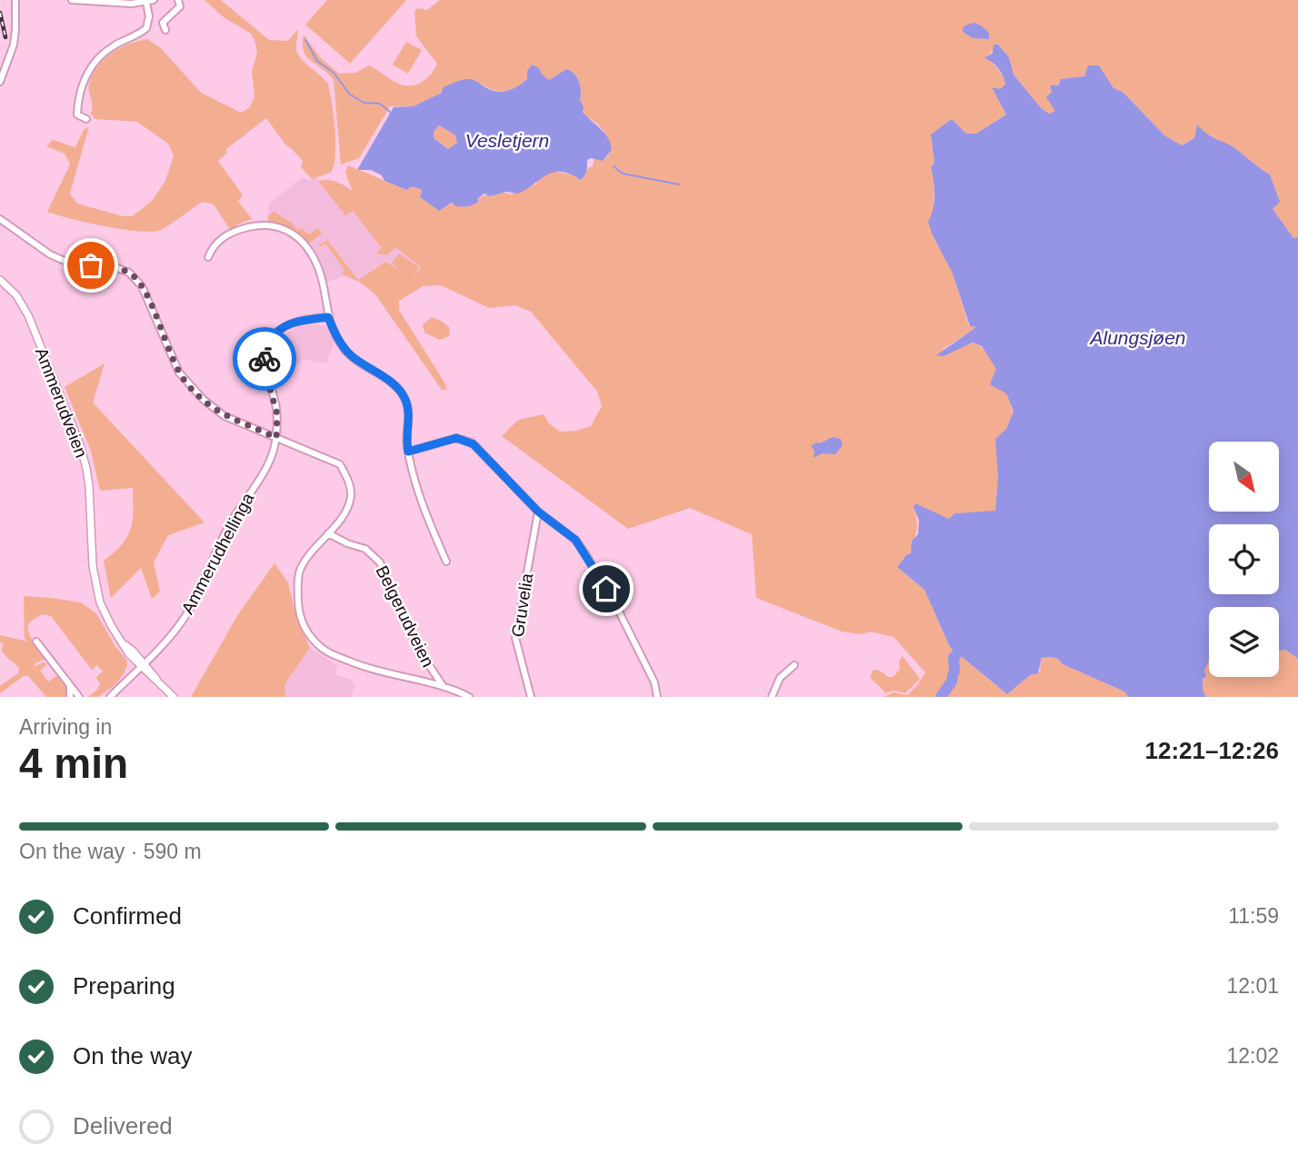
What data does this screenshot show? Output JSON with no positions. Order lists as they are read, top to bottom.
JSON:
{
  "streets": {
    "street": [
      "Ammerudveien",
      "Ammerudhellinga",
      "Gruvelia",
      "Belgerudveien"
    ]
  },
  "crossings": [
    ["Ammerudveien", "Ammerudhellinga"]
  ],
  "water": ["Vesletjern", "Alungsjøen"],
  "north": "bottom right",
  "page": {
    "heading": ["4 min", "Arriving in", "12:21–12:26"],
    "bar": "On the way · 590 m",
    "list": [
      ["Confirmed", "11:59"],
      ["Preparing", "12:01"],
      ["On the way", "12:02"],
      "Delivered"
    ]
  }
}
